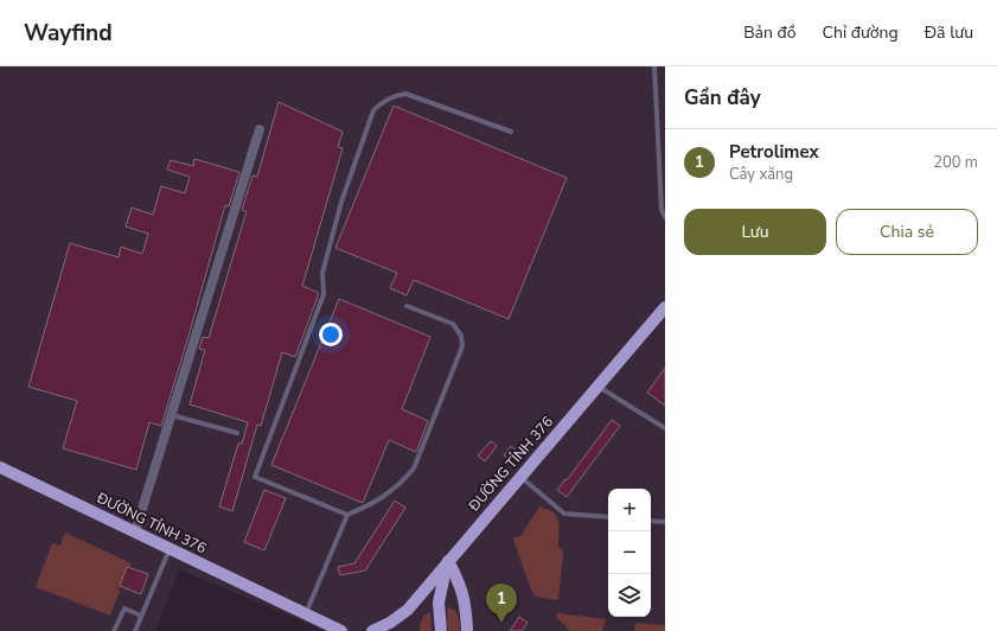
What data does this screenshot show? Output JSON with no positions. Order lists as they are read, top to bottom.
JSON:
{
  "streets": {
    "main road": ["ĐƯỜNG TỈNH 376"]
  },
  "page": {
    "header": "Wayfind",
    "nav": ["Bản đồ", "Chỉ đường", "Đã lưu"],
    "heading": "Gần đây",
    "list": [
      {
        "mark": "1",
        "name": "Petrolimex",
        "note": "Cây xăng",
        "value": "200 m"
      }
    ],
    "buttons": ["Lưu", "Chia sẻ"],
    "map_buttons": ["+", "−"],
    "pins": "1"
  }
}
